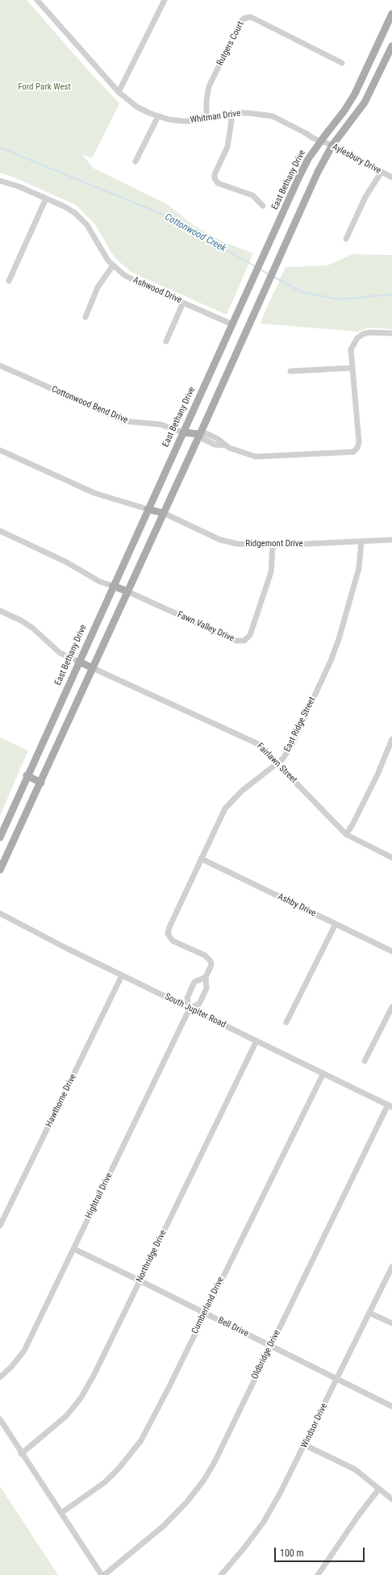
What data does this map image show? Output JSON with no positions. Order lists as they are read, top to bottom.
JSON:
{
  "streets": {
    "main road": ["East Bethany Drive"],
    "street": [
      "Rutgers Court",
      "Whitman Drive",
      "Aylesbury Drive",
      "Ashwood Drive",
      "Cottonwood Bend Drive",
      "Ridgemont Drive",
      "Fawn Valley Drive",
      "East Ridge Street",
      "Fairlawn Street",
      "Ashby Drive",
      "South Jupiter Road",
      "Hawthorne Drive",
      "Hightrail Drive",
      "Northridge Drive",
      "Cumberland Drive",
      "Bell Drive",
      "Oldbridge Drive",
      "Windsor Drive"
    ]
  },
  "crossings": [
    ["Rutgers Court", "Whitman Drive"],
    ["Whitman Drive", "Aylesbury Drive"],
    ["Whitman Drive", "East Bethany Drive"],
    ["Aylesbury Drive", "East Bethany Drive"],
    ["East Bethany Drive", "Ashwood Drive"],
    ["East Bethany Drive", "Cottonwood Bend Drive"],
    ["Ridgemont Drive", "Fawn Valley Drive"],
    ["Ridgemont Drive", "East Ridge Street"],
    ["East Ridge Street", "Fairlawn Street"],
    ["East Ridge Street", "Ashby Drive"],
    ["East Ridge Street", "Hightrail Drive"],
    ["South Jupiter Road", "Hawthorne Drive"],
    ["South Jupiter Road", "Hightrail Drive"],
    ["South Jupiter Road", "Northridge Drive"],
    ["South Jupiter Road", "Cumberland Drive"],
    ["South Jupiter Road", "Oldbridge Drive"],
    ["Hightrail Drive", "Bell Drive"],
    ["Northridge Drive", "Bell Drive"],
    ["Cumberland Drive", "Bell Drive"],
    ["Bell Drive", "Oldbridge Drive"],
    ["Bell Drive", "Windsor Drive"]
  ],
  "water": ["Cottonwood Creek"],
  "parks": ["Ford Park West"],
  "scale_bar": "100 m"
}
